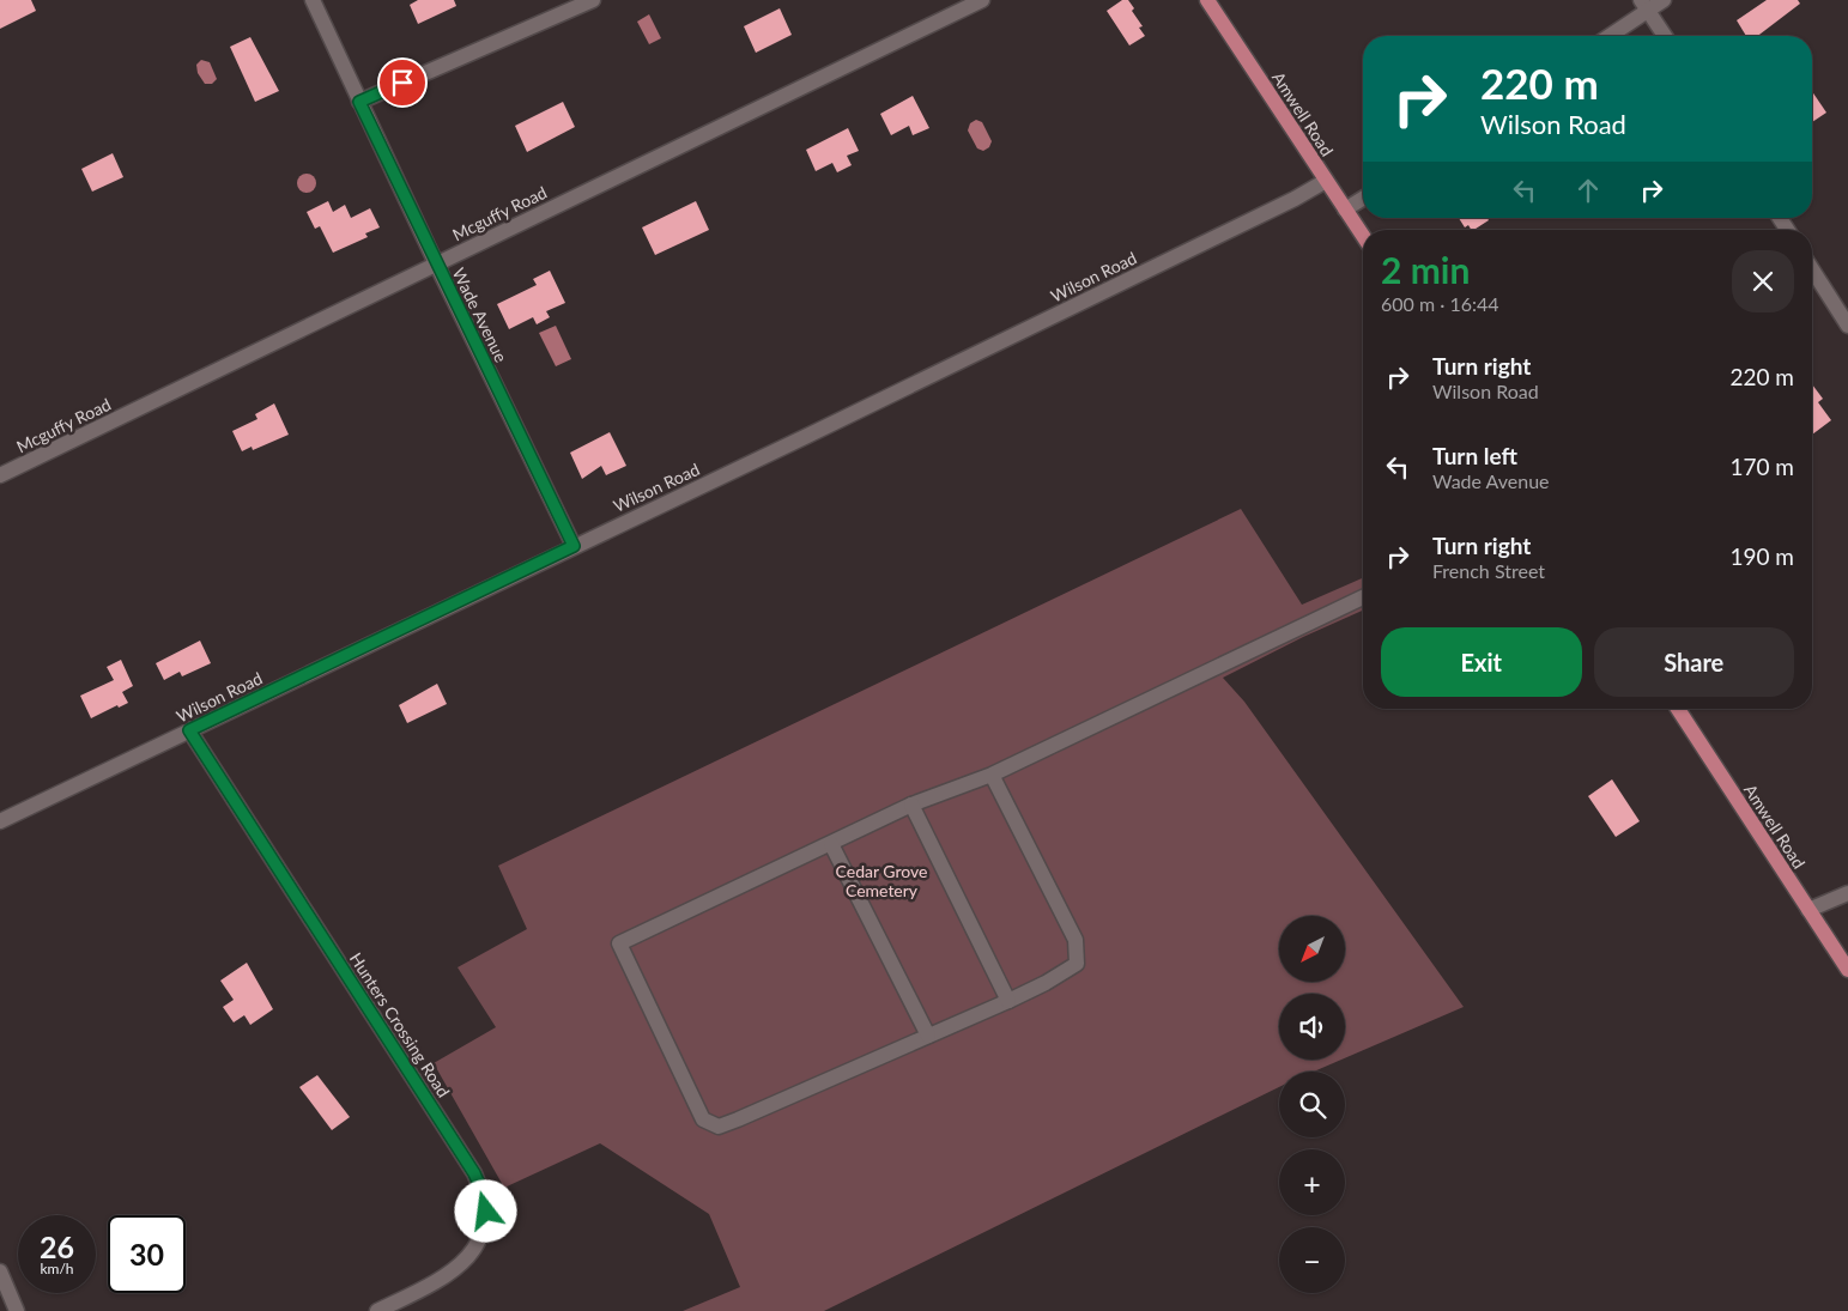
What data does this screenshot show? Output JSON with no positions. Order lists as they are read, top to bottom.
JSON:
{
  "streets": {
    "main road": ["Amwell Road"],
    "street": [
      "Mcguffy Road",
      "Wilson Road",
      "Wade Avenue",
      "Hunters Crossing Road"
    ]
  },
  "crossings": [
    ["Amwell Road", "Wilson Road"],
    ["Mcguffy Road", "Wade Avenue"],
    ["Wilson Road", "Wade Avenue"],
    ["Wilson Road", "Hunters Crossing Road"]
  ],
  "parks": ["Cedar Grove Cemetery"],
  "north": "bottom left",
  "page": {
    "turn": ["220 m", "Wilson Road"],
    "heading": ["2 min", "600 m · 16:44"],
    "list": [
      {
        "name": "Turn right",
        "note": "Wilson Road",
        "value": "220 m"
      },
      {
        "name": "Turn left",
        "note": "Wade Avenue",
        "value": "170 m"
      },
      {
        "name": "Turn right",
        "note": "French Street",
        "value": "190 m"
      }
    ],
    "buttons": ["Exit", "Share"],
    "map_buttons": ["+", "−"],
    "speed": "26 km/h",
    "limit": "30"
  }
}
